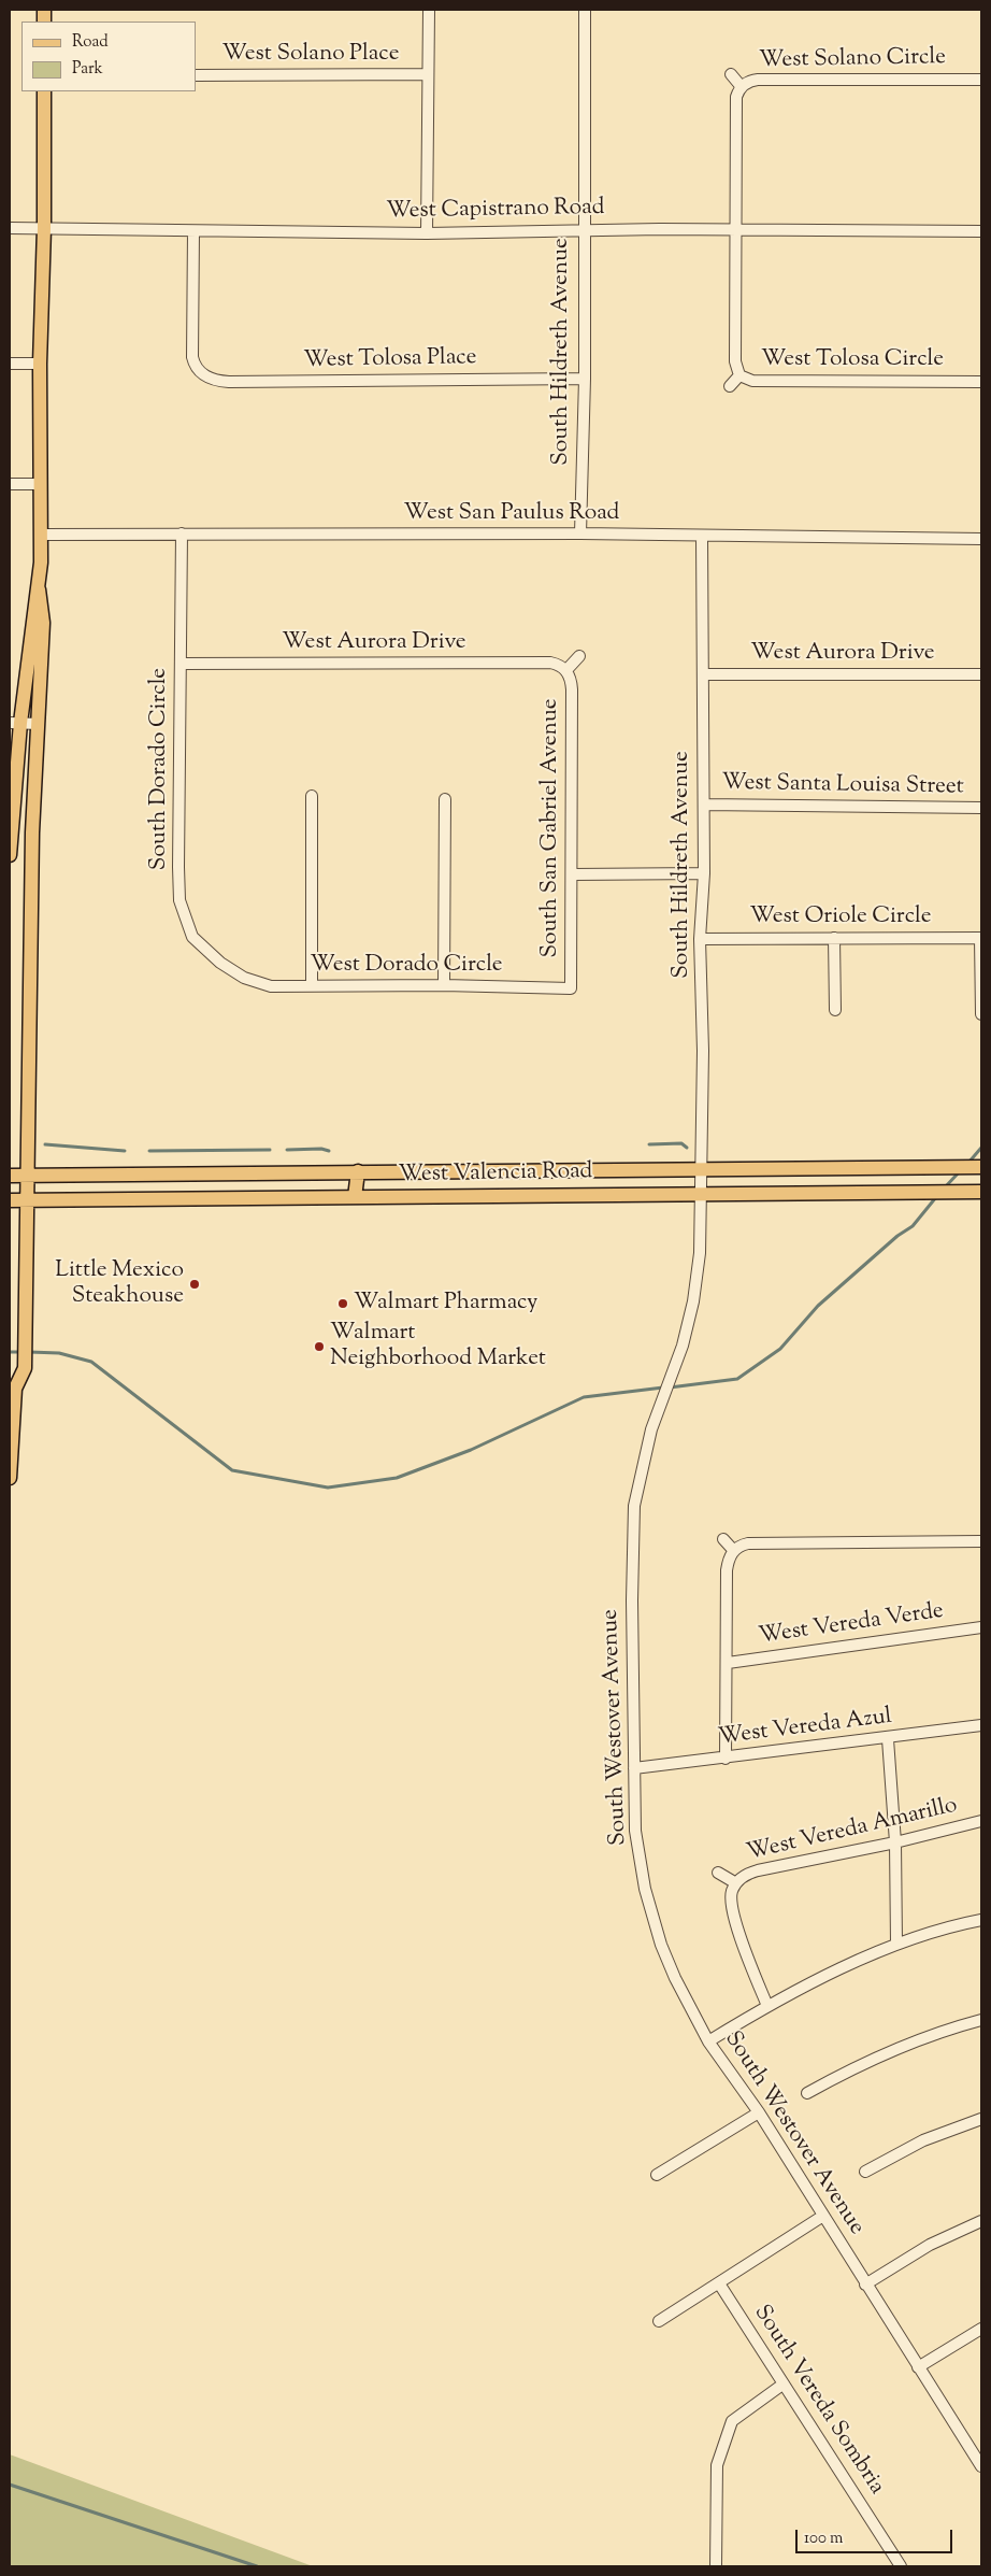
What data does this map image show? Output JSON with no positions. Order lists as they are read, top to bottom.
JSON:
{
  "streets": {
    "main road": ["West Valencia Road"],
    "street": [
      "West Solano Place",
      "West Solano Circle",
      "West Capistrano Road",
      "South Hildreth Avenue",
      "West Tolosa Place",
      "West Tolosa Circle",
      "West San Paulus Road",
      "West Aurora Drive",
      "South Dorado Circle",
      "West Santa Louisa Street",
      "South San Gabriel Avenue",
      "West Oriole Circle",
      "West Dorado Circle",
      "West Vereda Verde",
      "South Westover Avenue",
      "West Vereda Azul",
      "West Vereda Amarillo",
      "South Vereda Sombria"
    ]
  },
  "crossings": [
    ["West Solano Circle", "West Capistrano Road"],
    ["West Solano Circle", "West Tolosa Circle"],
    ["West Capistrano Road", "South Hildreth Avenue"],
    ["West Capistrano Road", "West Tolosa Place"],
    ["West Capistrano Road", "West Tolosa Circle"],
    ["South Hildreth Avenue", "West Tolosa Place"],
    ["South Hildreth Avenue", "West San Paulus Road"],
    ["South Hildreth Avenue", "West Aurora Drive"],
    ["South Hildreth Avenue", "West Santa Louisa Street"],
    ["South Hildreth Avenue", "West Oriole Circle"],
    ["South Hildreth Avenue", "West Valencia Road"],
    ["South Hildreth Avenue", "South Westover Avenue"],
    ["West San Paulus Road", "South Dorado Circle"],
    ["West Aurora Drive", "South Dorado Circle"],
    ["West Aurora Drive", "South San Gabriel Avenue"],
    ["South Dorado Circle", "West Dorado Circle"],
    ["South San Gabriel Avenue", "West Dorado Circle"],
    ["West Valencia Road", "South Westover Avenue"],
    ["South Westover Avenue", "West Vereda Azul"]
  ],
  "places": ["Little Mexico Steakhouse", "Walmart Pharmacy", "Walmart Neighborhood Market"],
  "legend": ["Road", "Park"],
  "scale_bar": "100 m"
}
